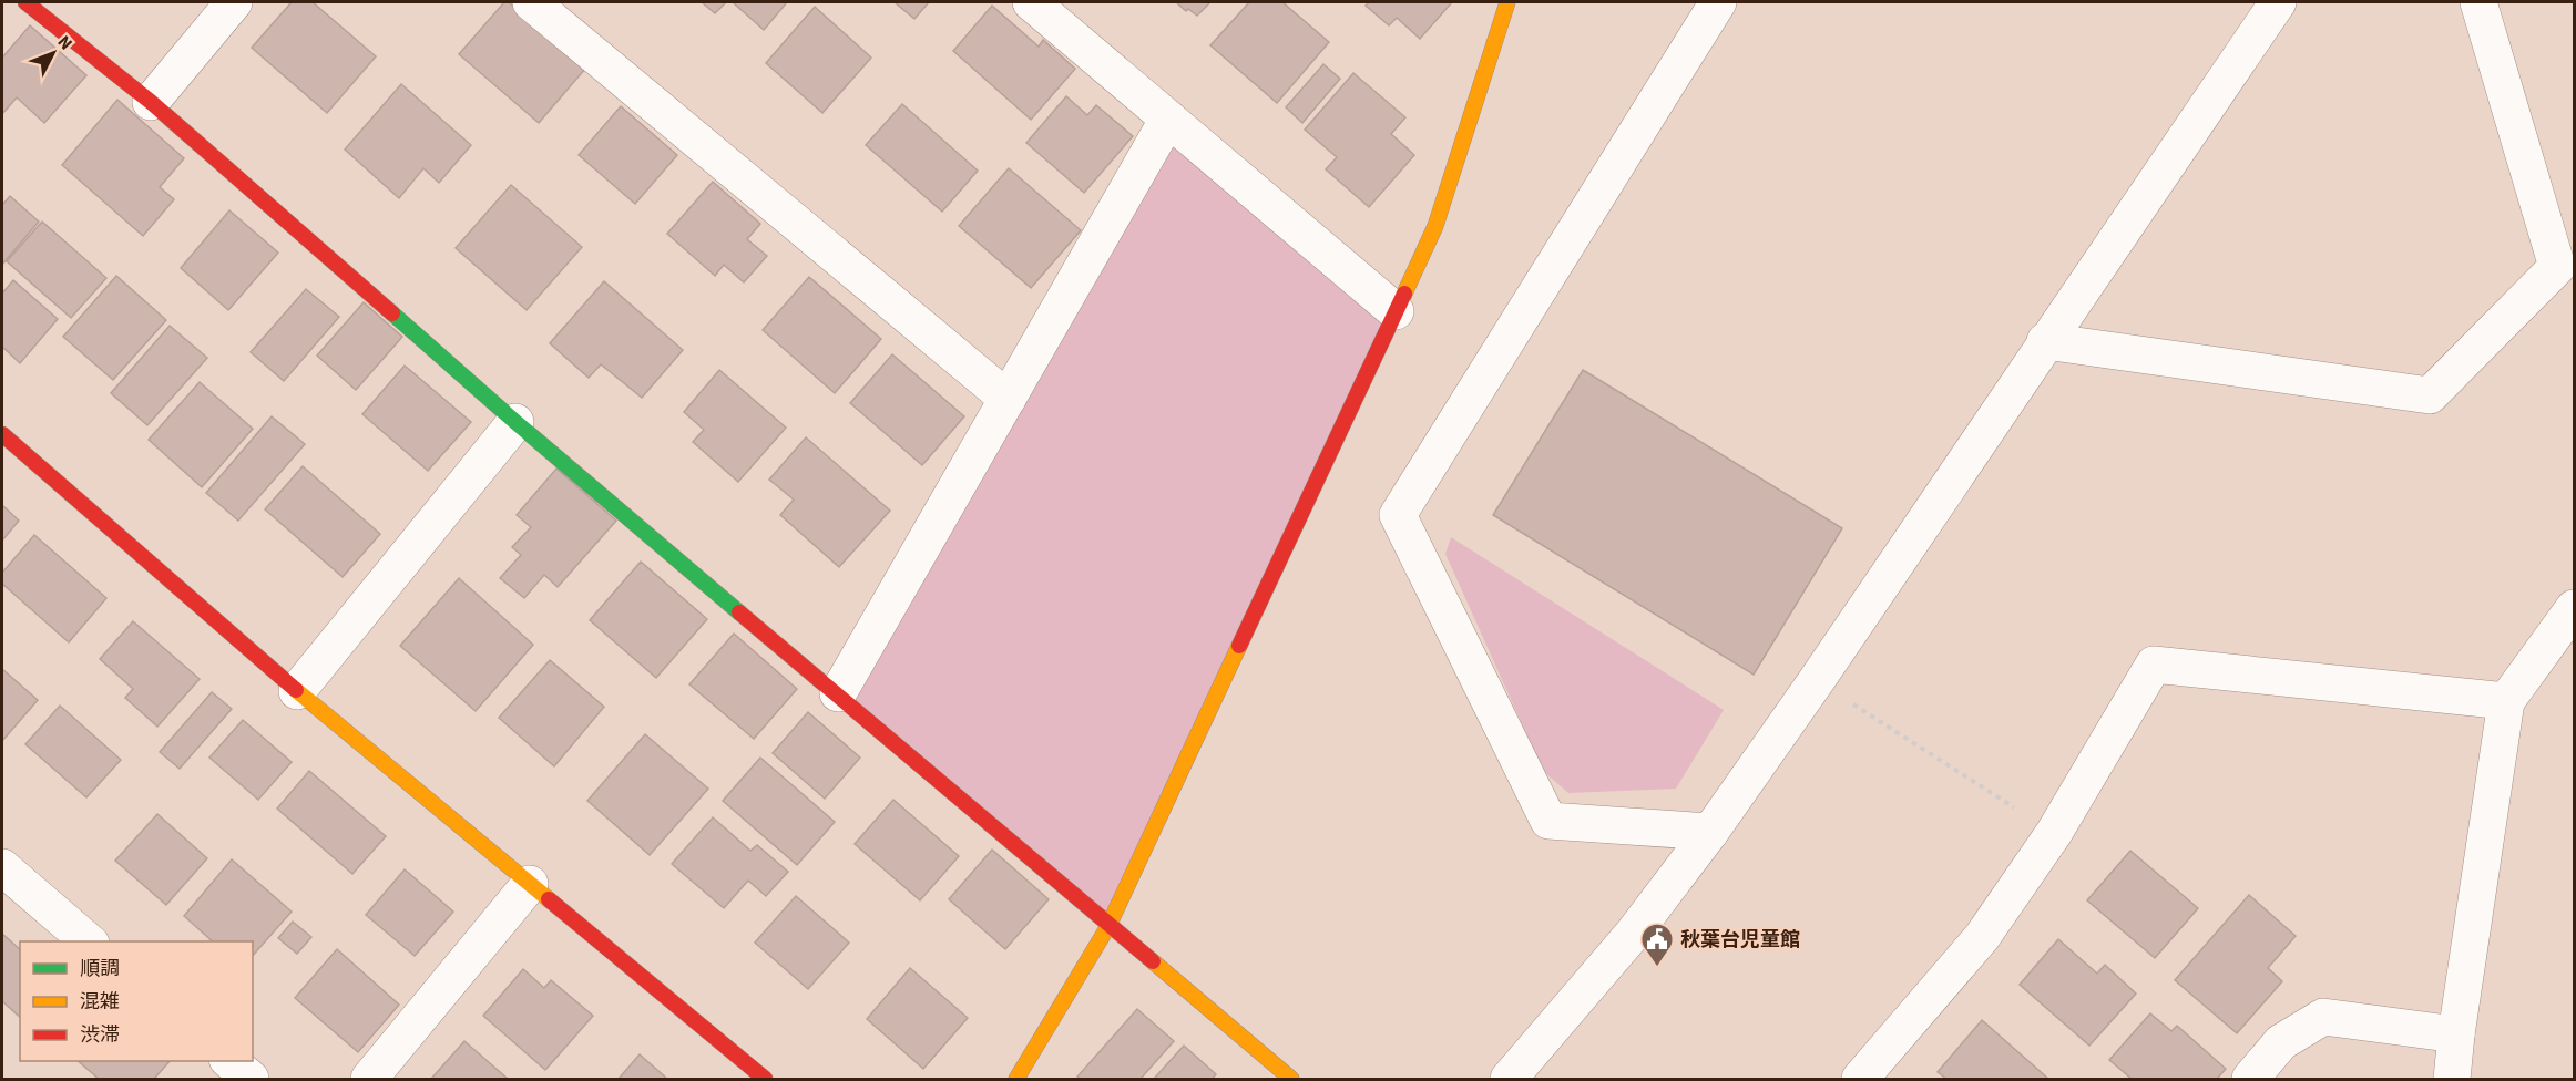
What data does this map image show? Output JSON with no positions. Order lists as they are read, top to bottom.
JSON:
{
  "places": {
    "public building": ["秋葉台児童館"]
  },
  "legend": ["順調", "混雑", "渋滞"],
  "north": "top right"
}
